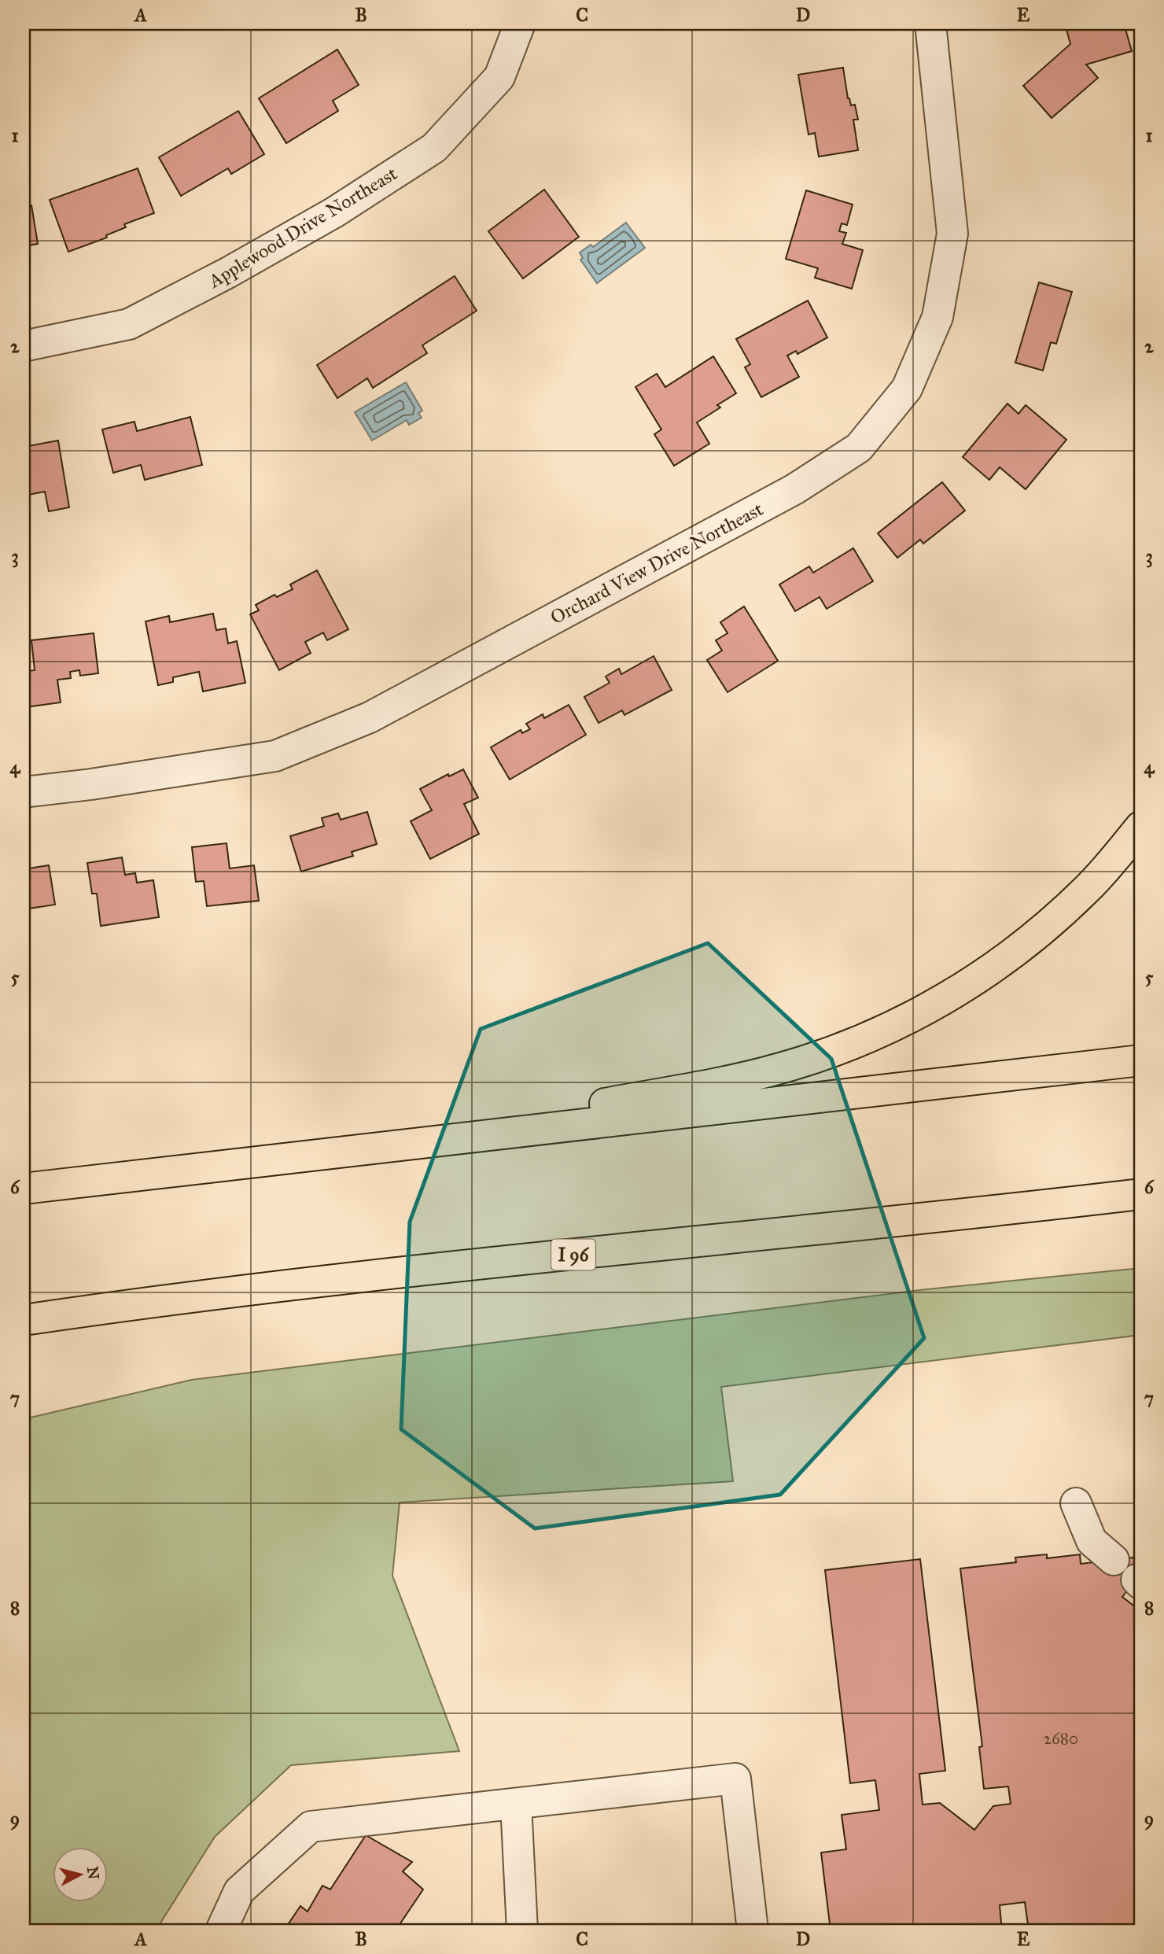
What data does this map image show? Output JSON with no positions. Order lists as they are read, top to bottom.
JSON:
{
  "streets": {
    "highway": ["I 96"],
    "street": ["Applewood Drive Northeast", "Orchard View Drive Northeast"]
  },
  "house_numbers": ["2680"],
  "north": "right",
  "grid": {
    "columns": [
      "A",
      "B",
      "C",
      "D",
      "E"
    ],
    "rows": [
      "1",
      "2",
      "3",
      "4",
      "5",
      "6",
      "7",
      "8",
      "9"
    ]
  }
}
